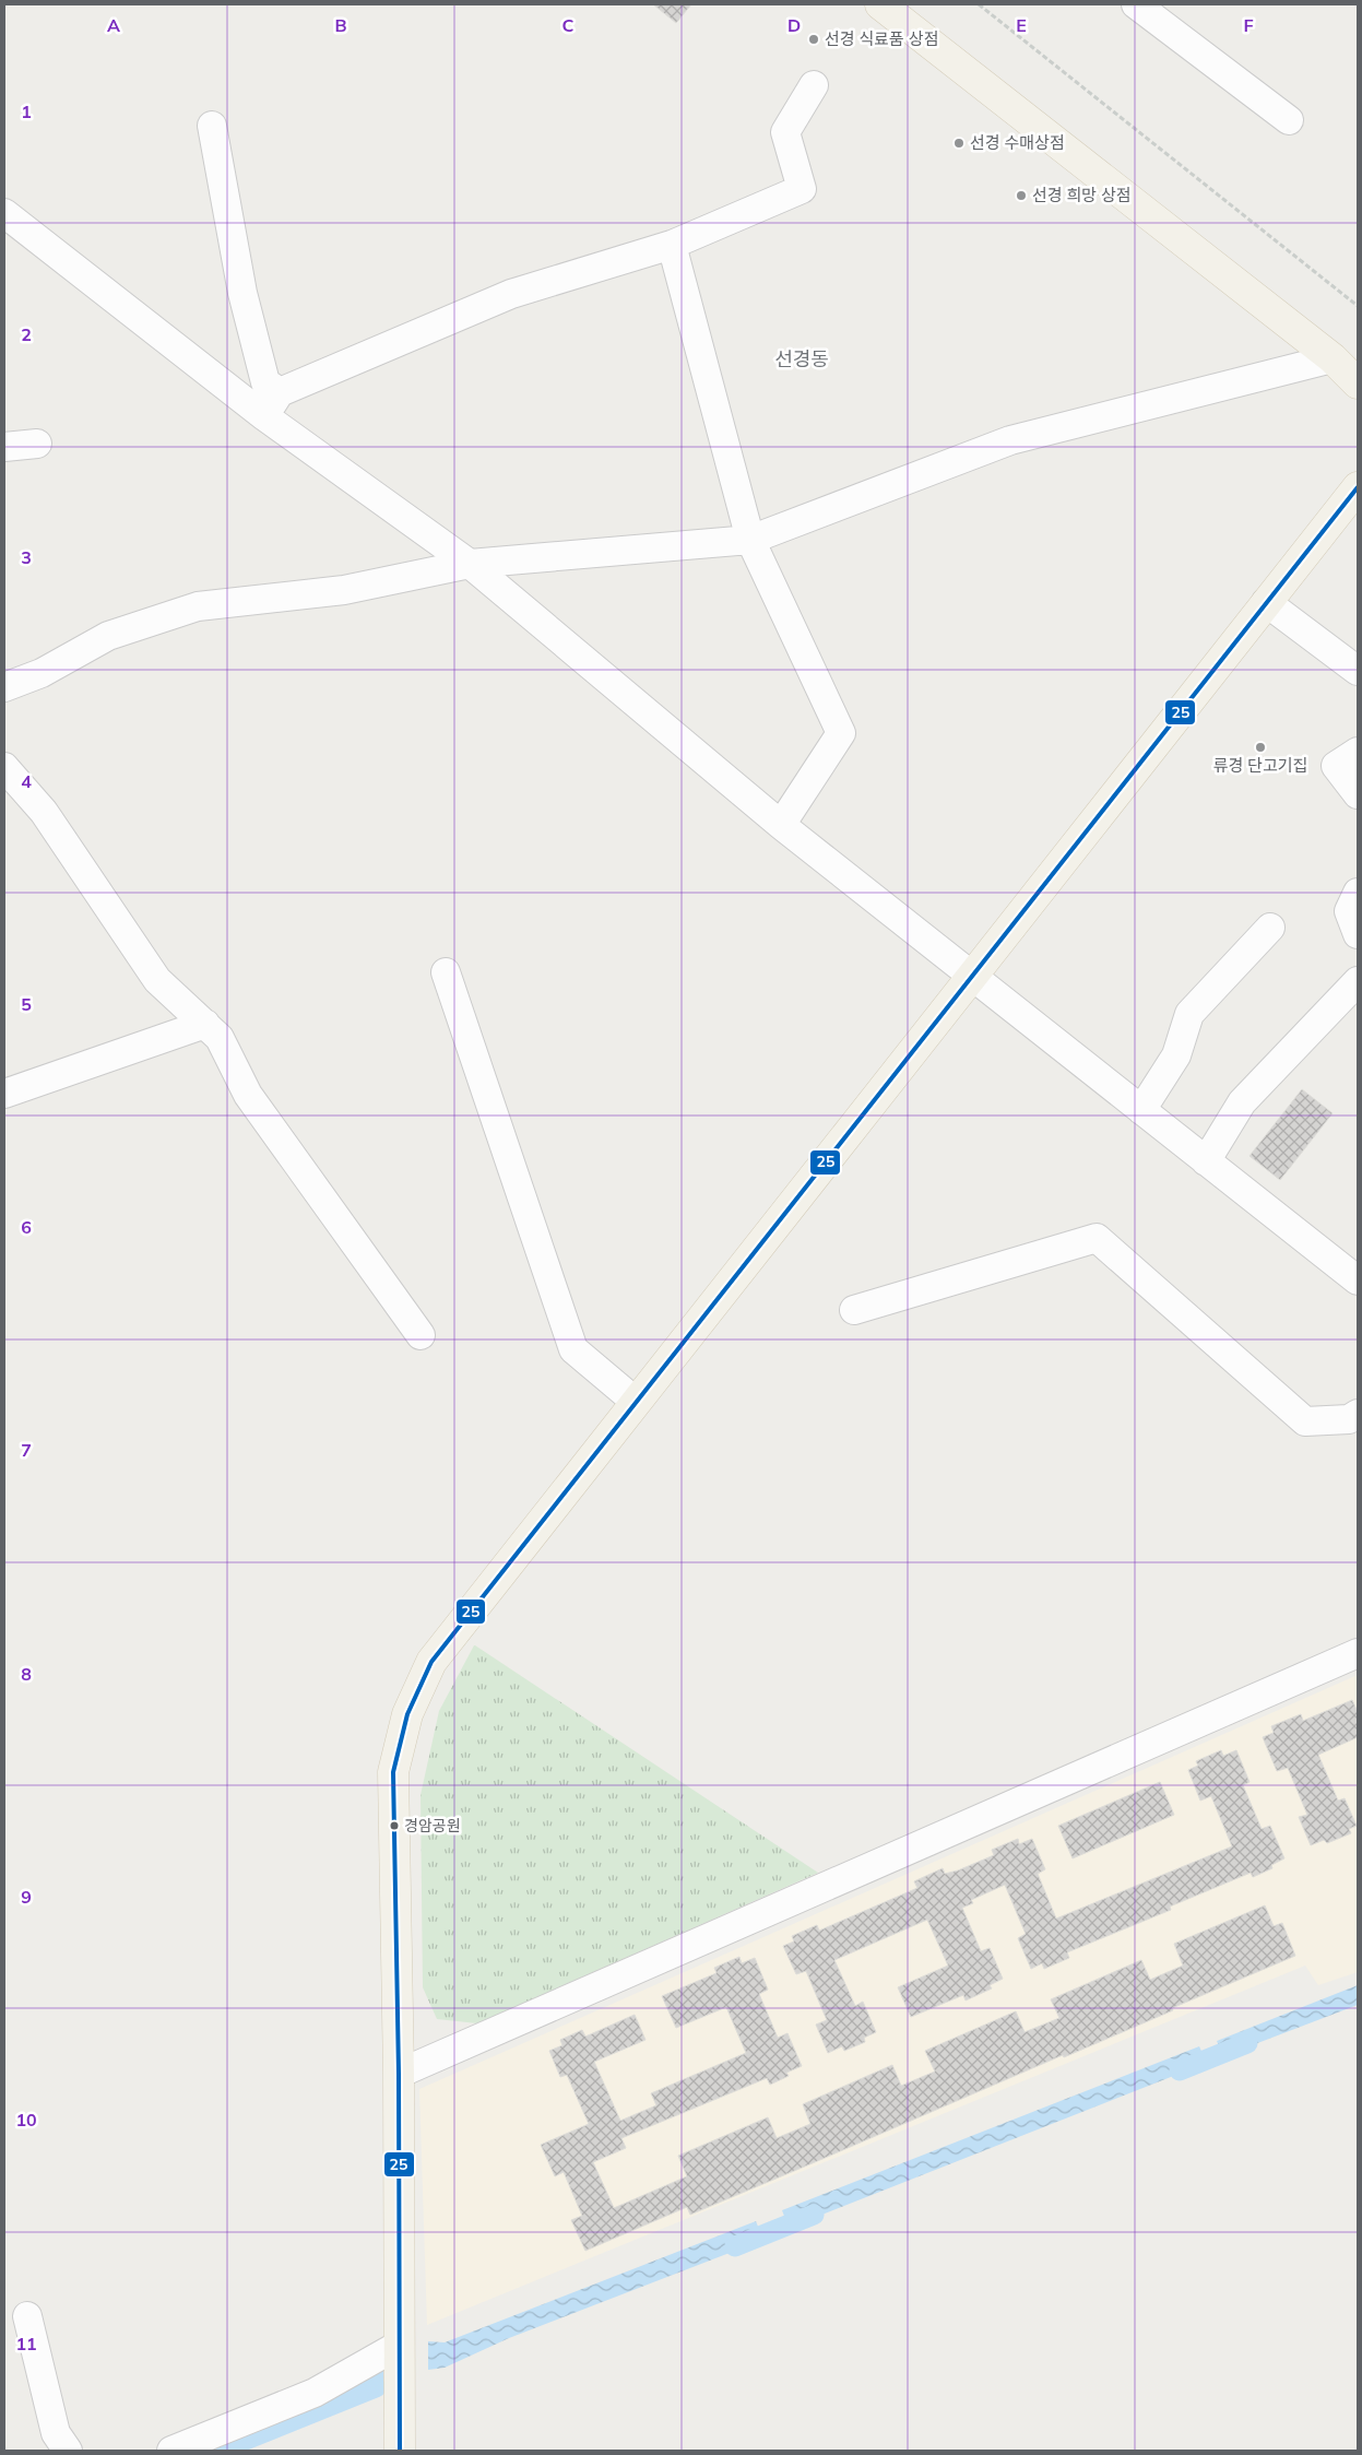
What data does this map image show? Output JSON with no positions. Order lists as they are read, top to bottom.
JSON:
{
  "districts": ["선경동"],
  "places": [
    "선경 식료품 상점",
    "선경 수매상점",
    "선경 희망 상점",
    "류경 단고기집",
    "경암공원"
  ],
  "lines": ["transit line 25"],
  "grid": {
    "columns": [
      "A",
      "B",
      "C",
      "D",
      "E",
      "F"
    ],
    "rows": [
      "1",
      "2",
      "3",
      "4",
      "5",
      "6",
      "7",
      "8",
      "9",
      "10",
      "11"
    ]
  }
}
